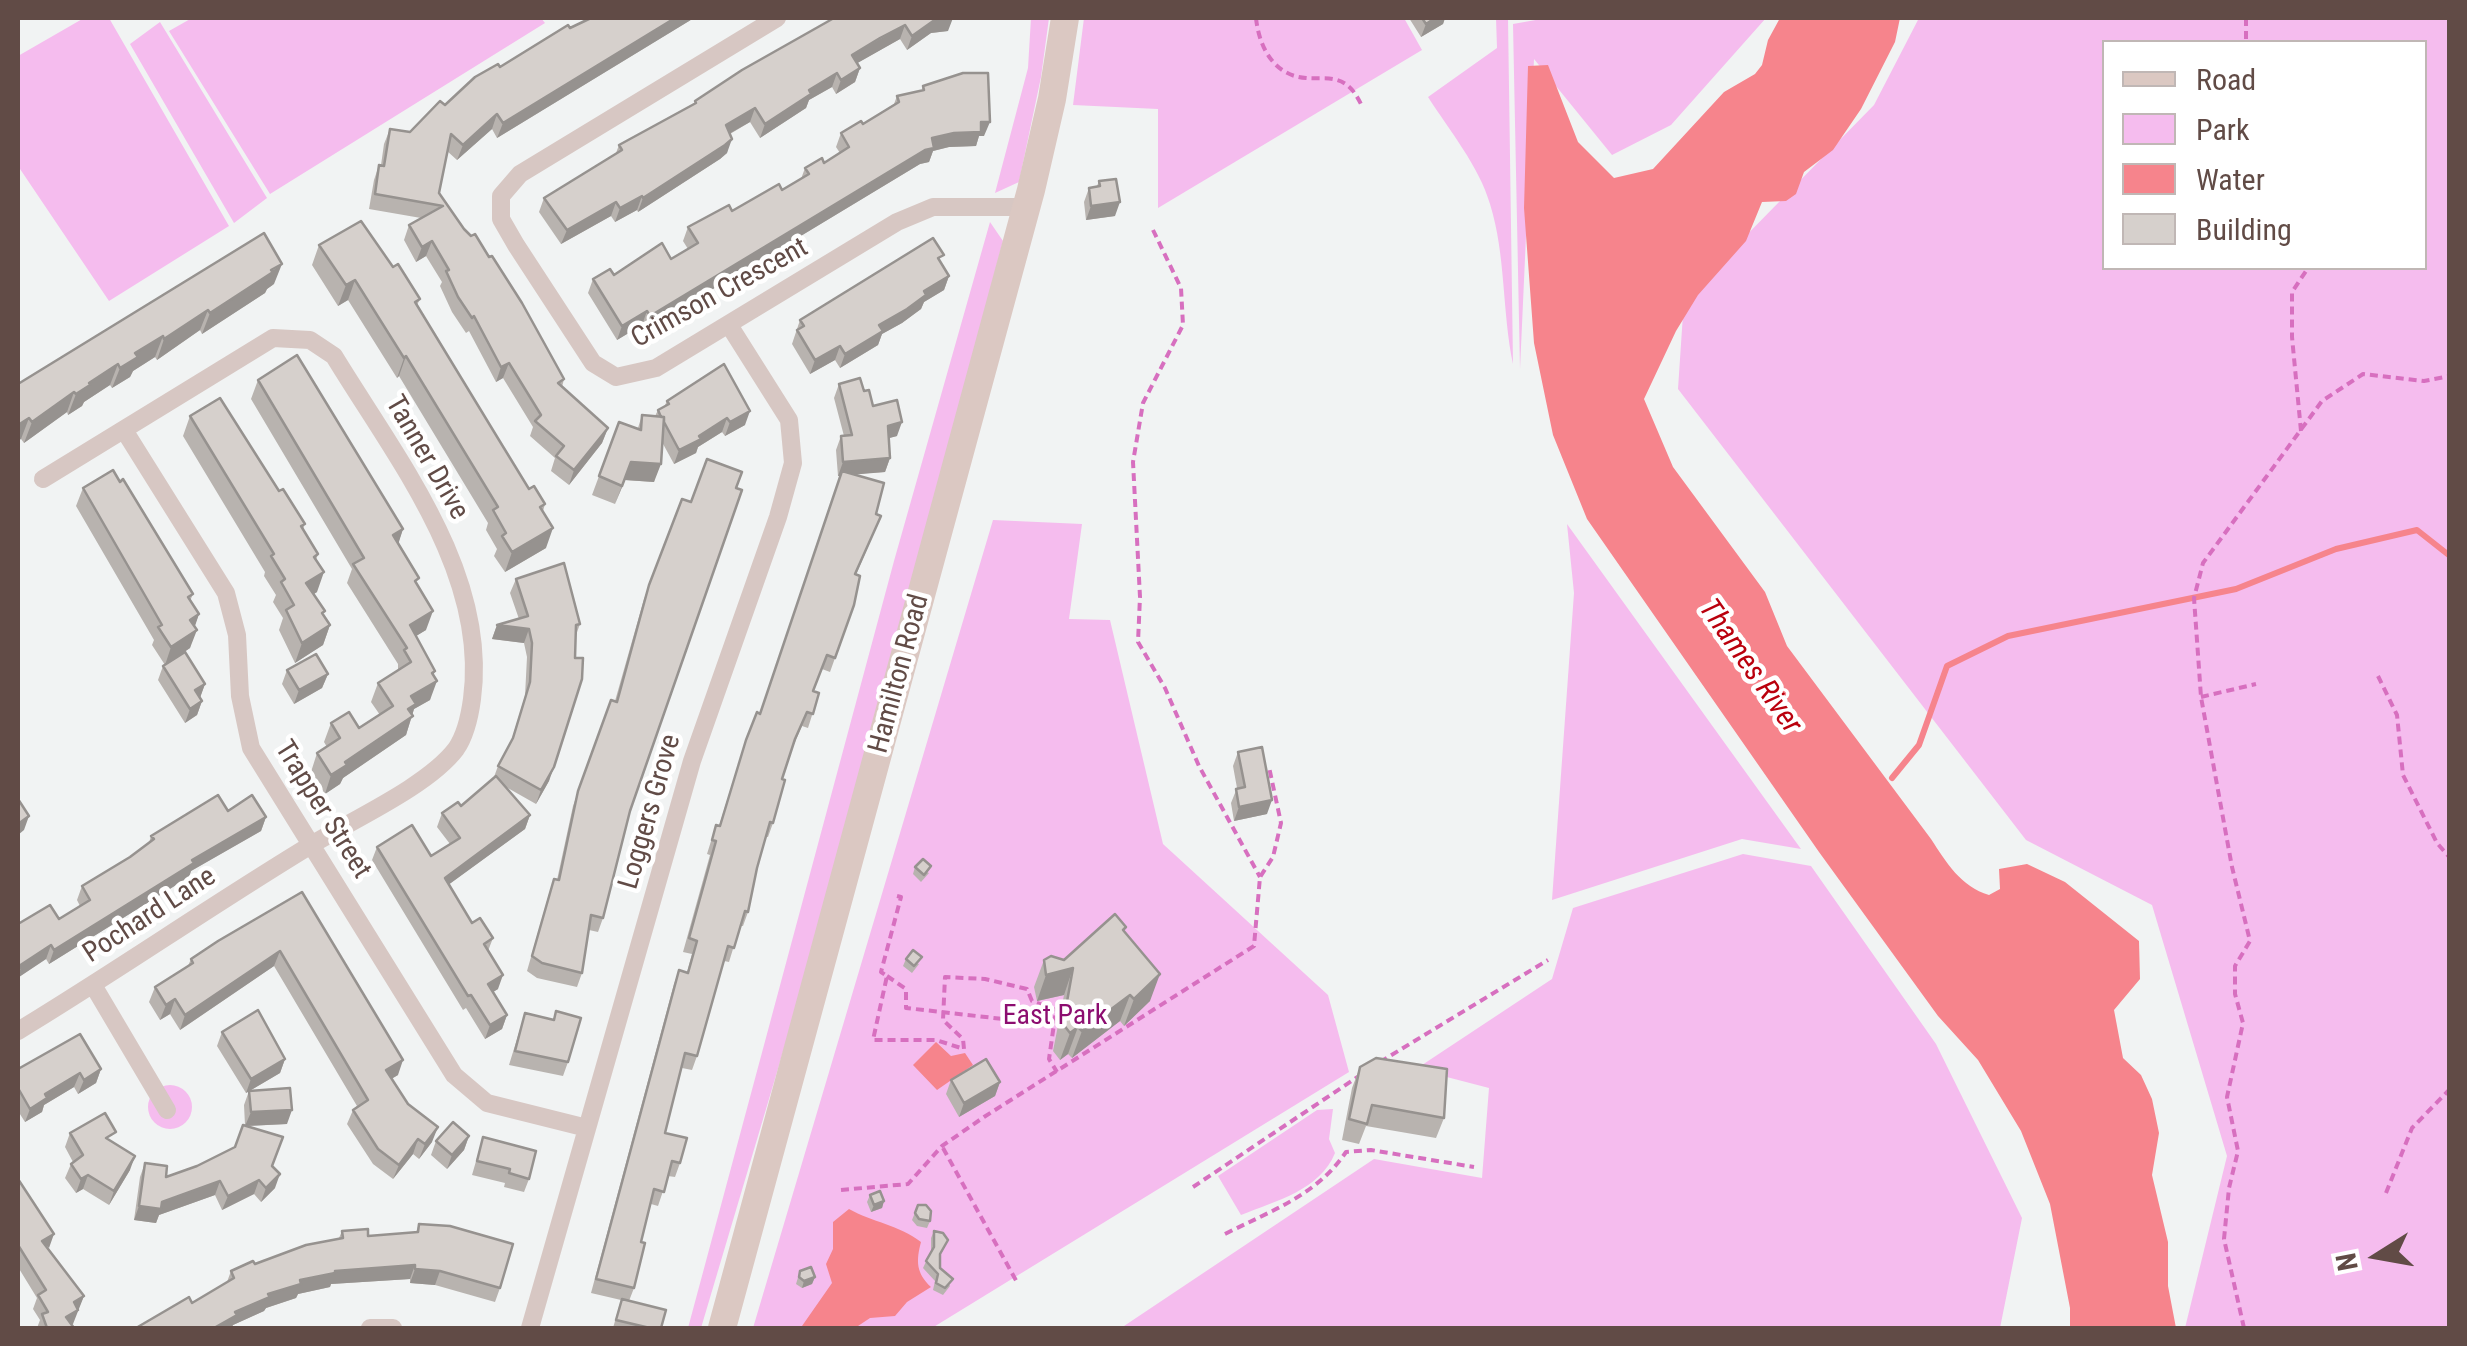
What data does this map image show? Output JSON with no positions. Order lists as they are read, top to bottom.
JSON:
{
  "streets": {
    "main road": ["Hamilton Road"],
    "street": [
      "Crimson Crescent",
      "Tanner Drive",
      "Trapper Street",
      "Loggers Grove",
      "Pochard Lane"
    ]
  },
  "crossings": [
    ["Crimson Crescent", "Hamilton Road"],
    ["Crimson Crescent", "Loggers Grove"],
    ["Tanner Drive", "Trapper Street"],
    ["Tanner Drive", "Pochard Lane"],
    ["Trapper Street", "Loggers Grove"],
    ["Trapper Street", "Pochard Lane"]
  ],
  "water": ["Thames River"],
  "parks": ["East Park"],
  "legend": [
    "Road",
    "Park",
    "Water",
    "Building"
  ],
  "north": "left"
}
